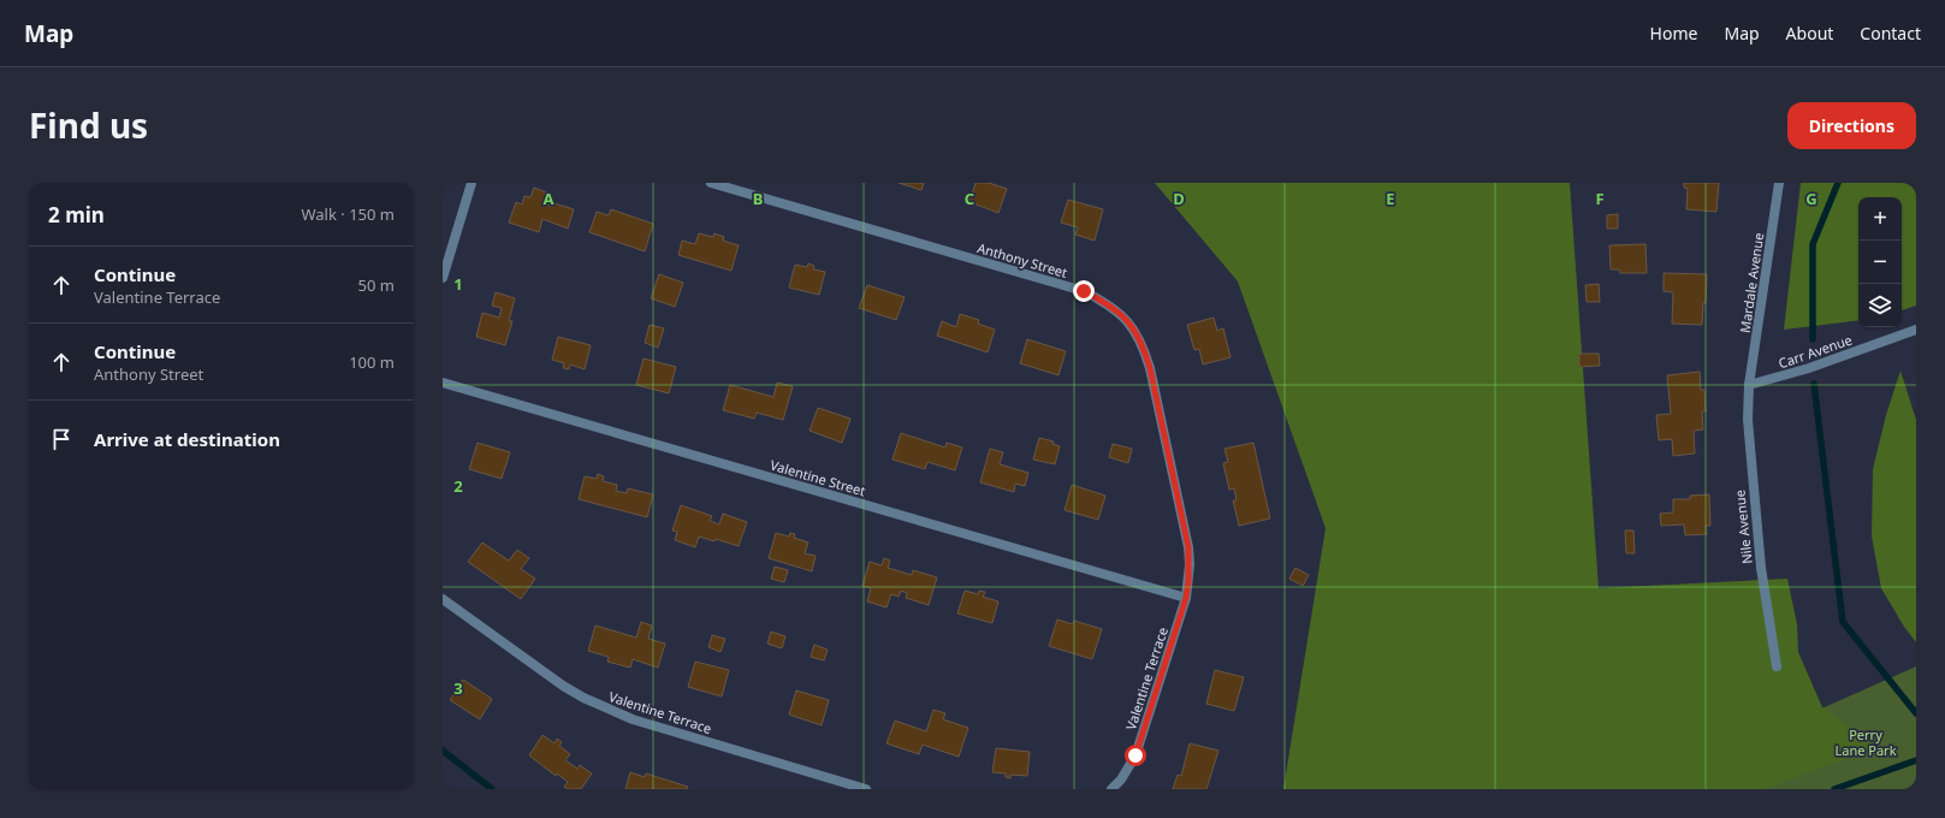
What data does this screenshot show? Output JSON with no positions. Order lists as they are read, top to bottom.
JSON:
{
  "streets": {
    "street": [
      "Anthony Street",
      "Mardale Avenue",
      "Carr Avenue",
      "Valentine Street",
      "Nile Avenue",
      "Valentine Terrace"
    ]
  },
  "crossings": [
    ["Anthony Street", "Valentine Street"],
    ["Anthony Street", "Valentine Terrace"],
    ["Mardale Avenue", "Carr Avenue"],
    ["Mardale Avenue", "Nile Avenue"],
    ["Carr Avenue", "Nile Avenue"],
    ["Valentine Street", "Valentine Terrace"]
  ],
  "parks": ["Perry Lane Park"],
  "page": {
    "header": "Map",
    "nav": [
      "Home",
      "Map",
      "About",
      "Contact"
    ],
    "title": "Find us",
    "buttons": "Directions",
    "heading": ["2 min", "Walk · 150 m"],
    "map_buttons": ["+", "−"],
    "list": [
      ["Continue", "Valentine Terrace", "50 m"],
      ["Continue", "Anthony Street", "100 m"],
      "Arrive at destination"
    ]
  },
  "grid": {
    "columns": [
      "A",
      "B",
      "C",
      "D",
      "E",
      "F",
      "G"
    ],
    "rows": ["1", "2", "3"]
  }
}
